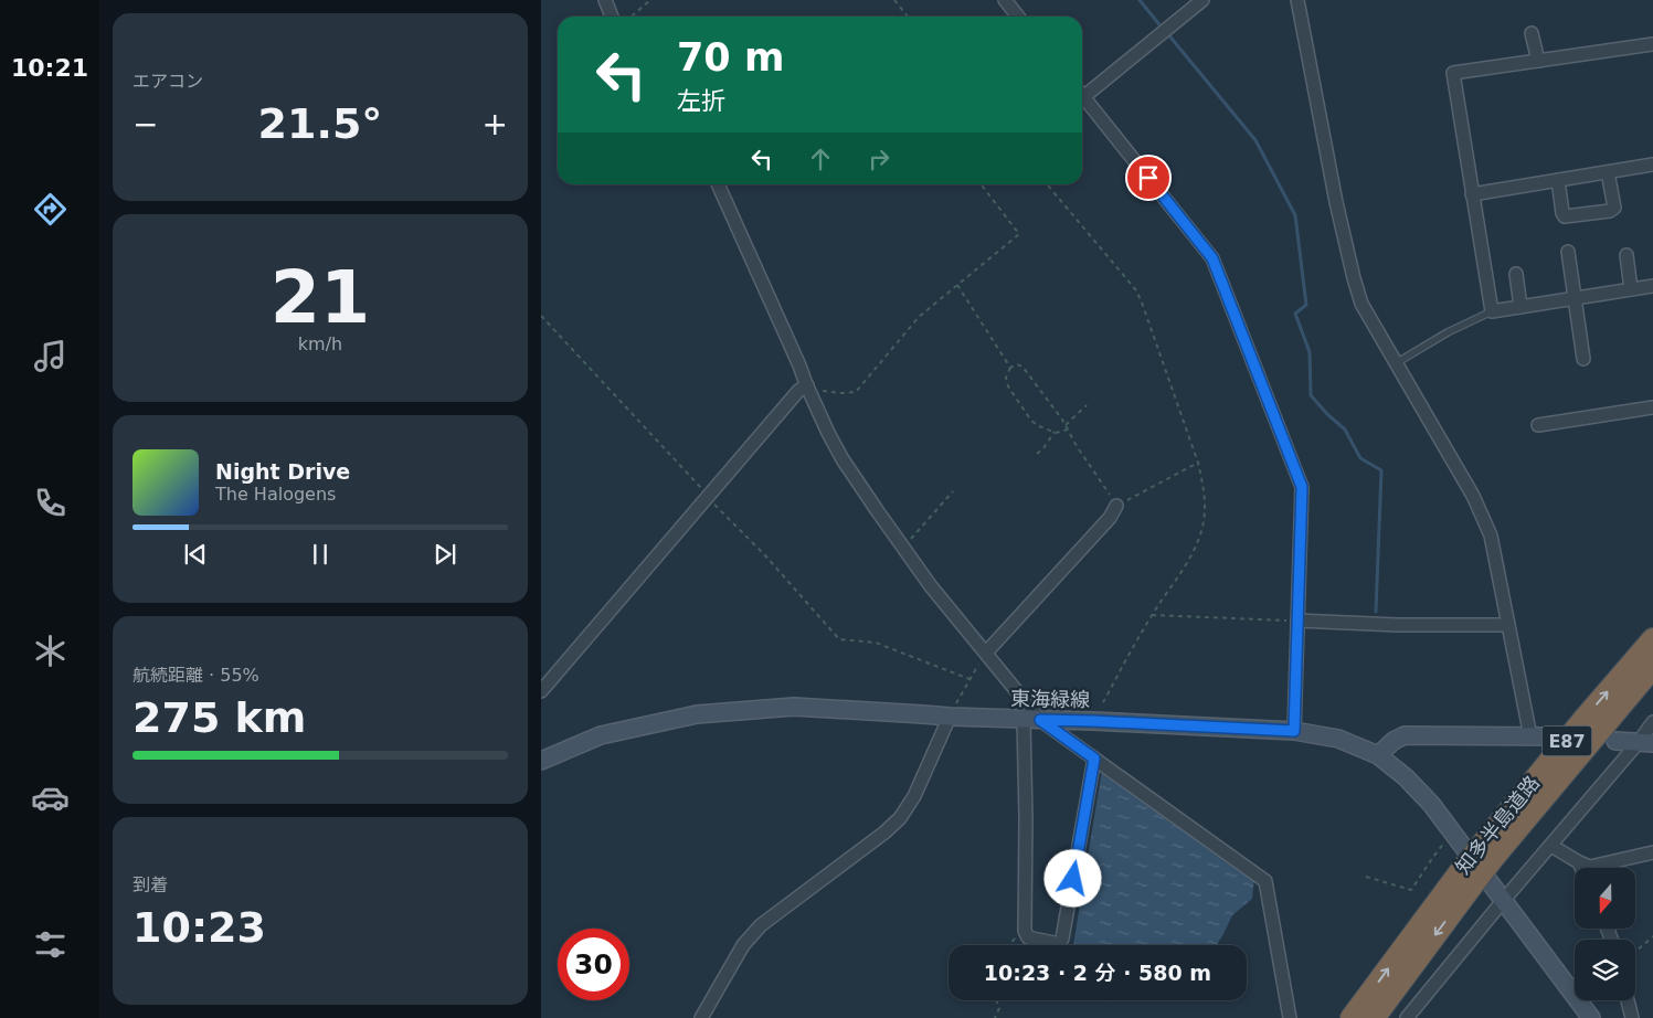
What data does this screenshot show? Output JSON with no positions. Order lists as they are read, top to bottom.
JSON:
{
  "streets": {
    "highway": ["E87", "知多半島道路"],
    "main road": ["東海緑線"]
  },
  "north": "bottom",
  "page": {
    "tabs": "10:21",
    "tile": [
      "エアコン",
      ["21", "km/h"],
      ["航続距離 · 55%", "275 km"],
      ["到着", "10:23"]
    ],
    "turn": ["70 m", "左折"],
    "heat": ["−", "21.5°", "+"],
    "song": ["Night Drive", "The Halogens"],
    "limit": "30",
    "trip": "10:23 · 2 分 · 580 m"
  }
}
